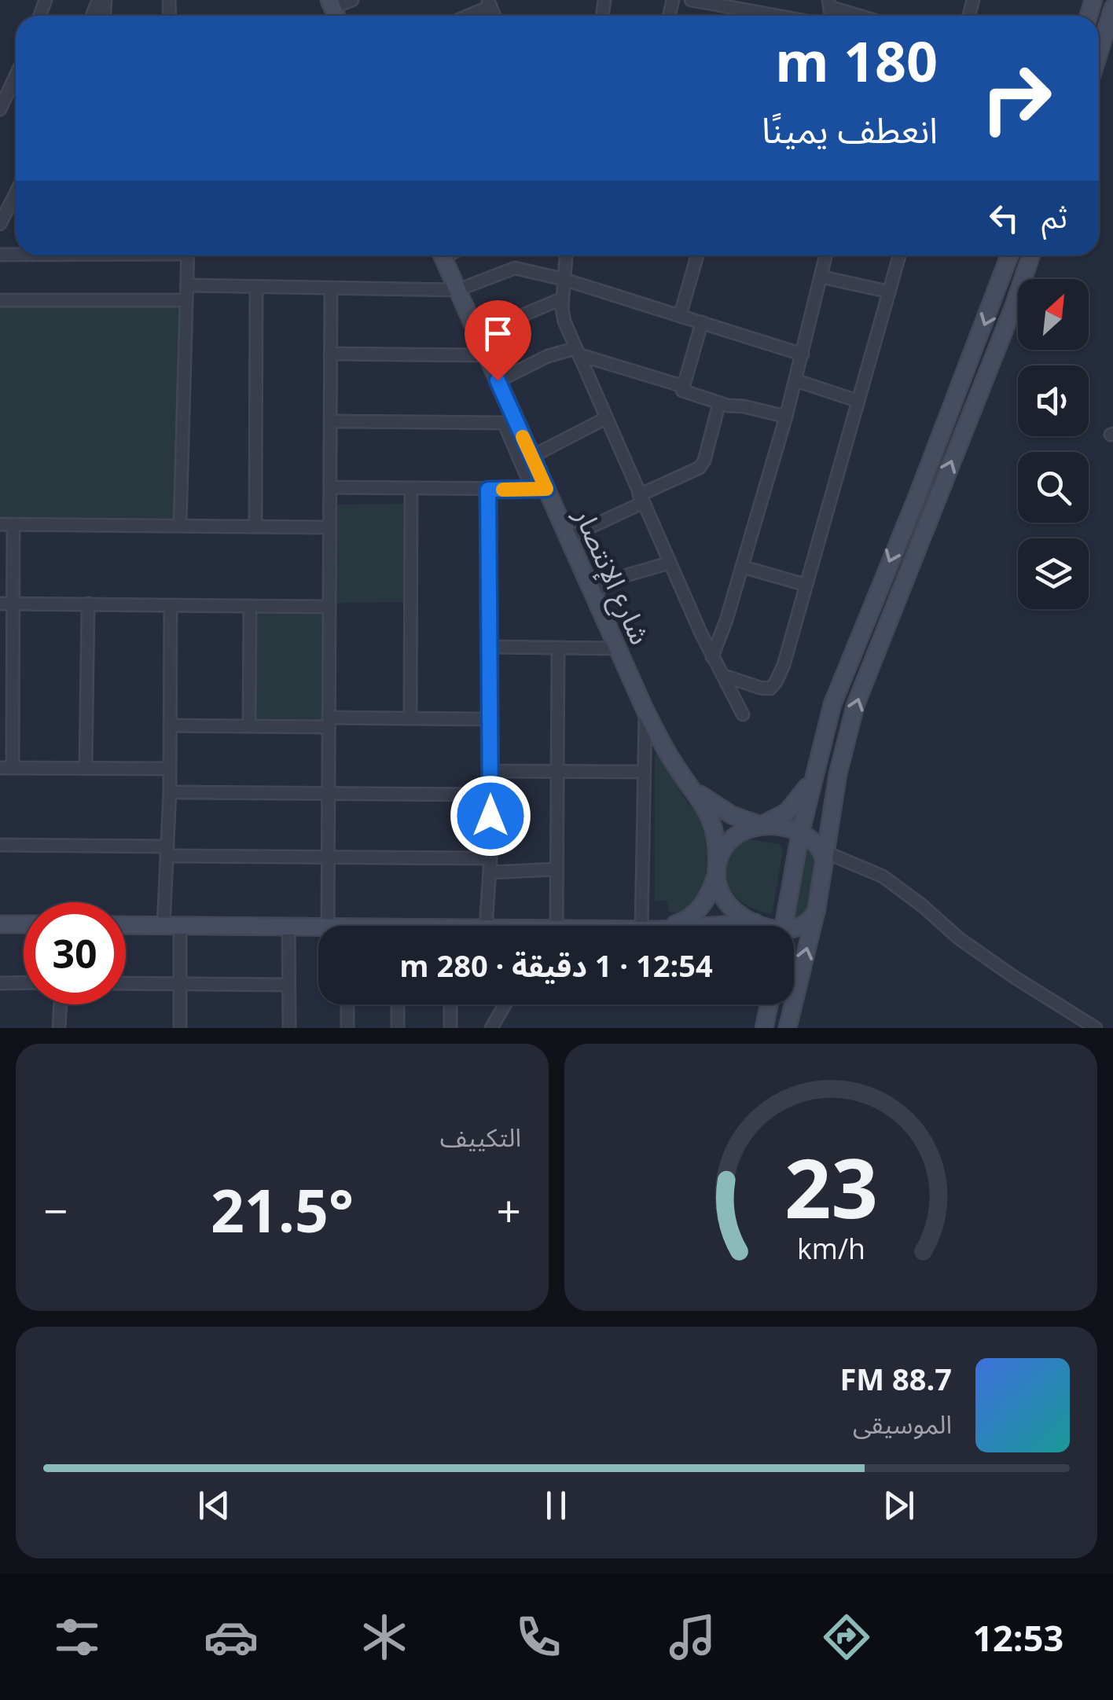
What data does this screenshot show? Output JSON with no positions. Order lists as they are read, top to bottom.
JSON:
{
  "streets": {
    "main road": ["شارع الإنتصار"]
  },
  "north": "top right",
  "page": {
    "turn": ["180 m", "انعطف يمينًا"],
    "then": "ثم",
    "limit": "30",
    "trip": "12:54 · 1 دقيقة · 280 m",
    "tile": "التكييف",
    "heat": ["−", "21.5°", "+"],
    "song": ["88.7 FM", "الموسيقى"],
    "tabs": "12:53",
    "gauge": ["23", "km/h"]
  }
}
